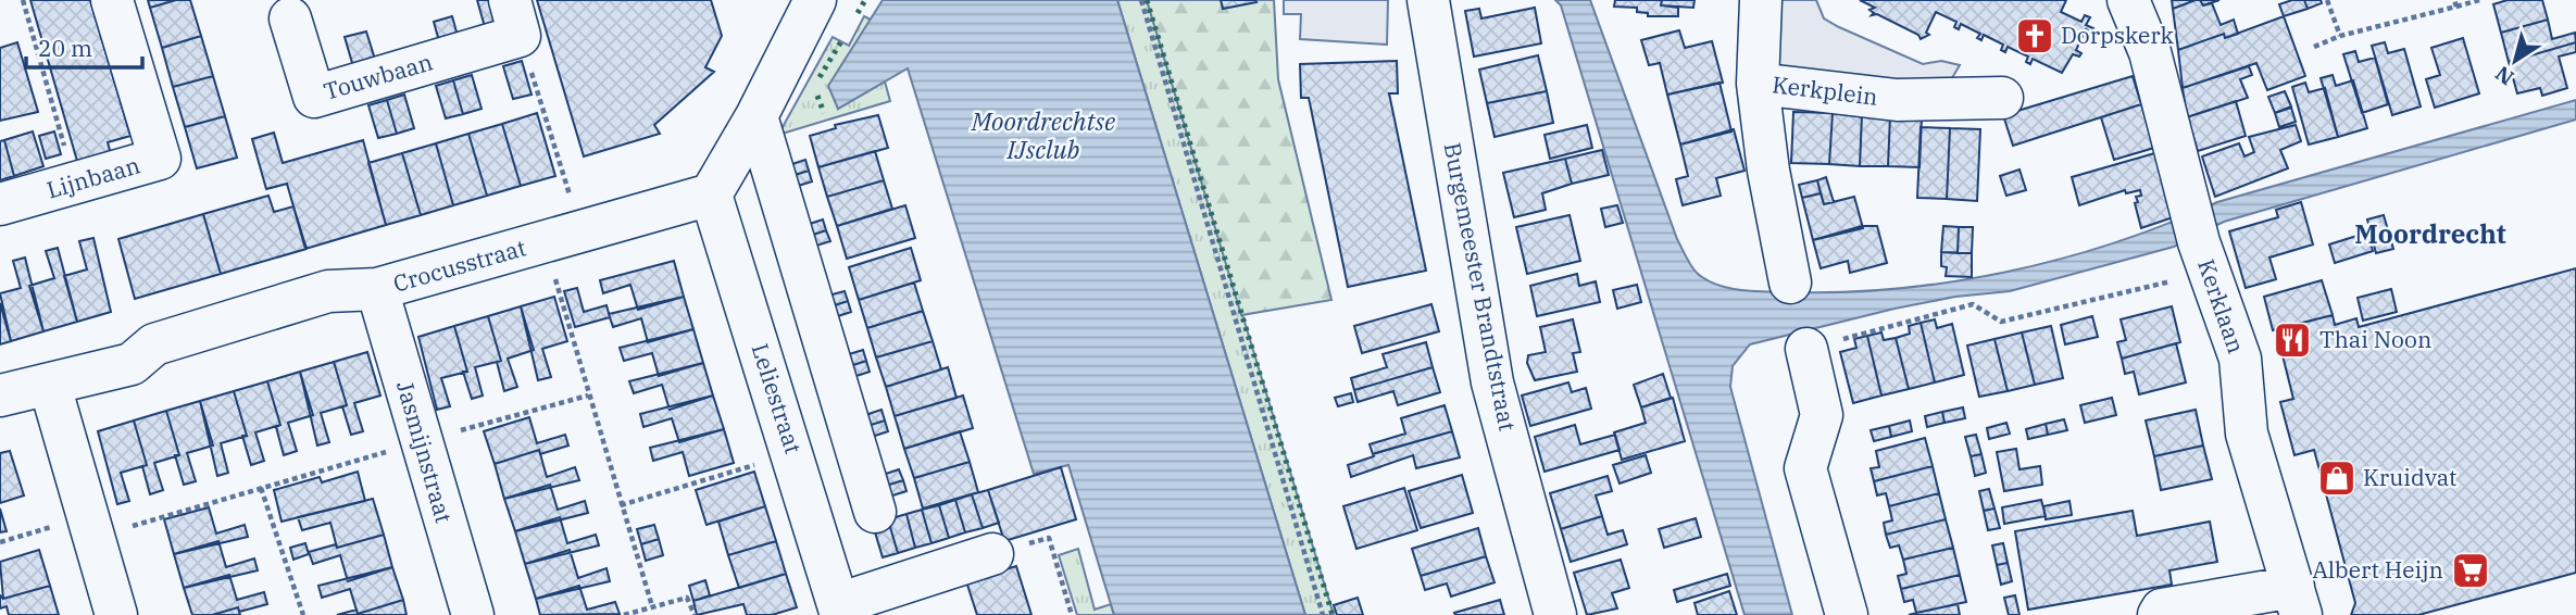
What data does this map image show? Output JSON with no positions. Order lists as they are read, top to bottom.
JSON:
{
  "streets": {
    "street": [
      "Touwbaan",
      "Kerkplein",
      "Lijnbaan",
      "Crocusstraat",
      "Burgemeester Brandtstraat",
      "Kerklaan",
      "Leliestraat",
      "Jasmijnstraat"
    ]
  },
  "crossings": [
    ["Crocusstraat", "Leliestraat"],
    ["Crocusstraat", "Jasmijnstraat"]
  ],
  "districts": ["Moordrecht"],
  "water": ["Moordrechtse IJsclub"],
  "places": {
    "church": ["Dorpskerk"],
    "restaurant": ["Thai Noon"],
    "shop": ["Kruidvat"],
    "supermarket": ["Albert Heijn"]
  },
  "scale_bar": "20 m",
  "north": "bottom left"
}
